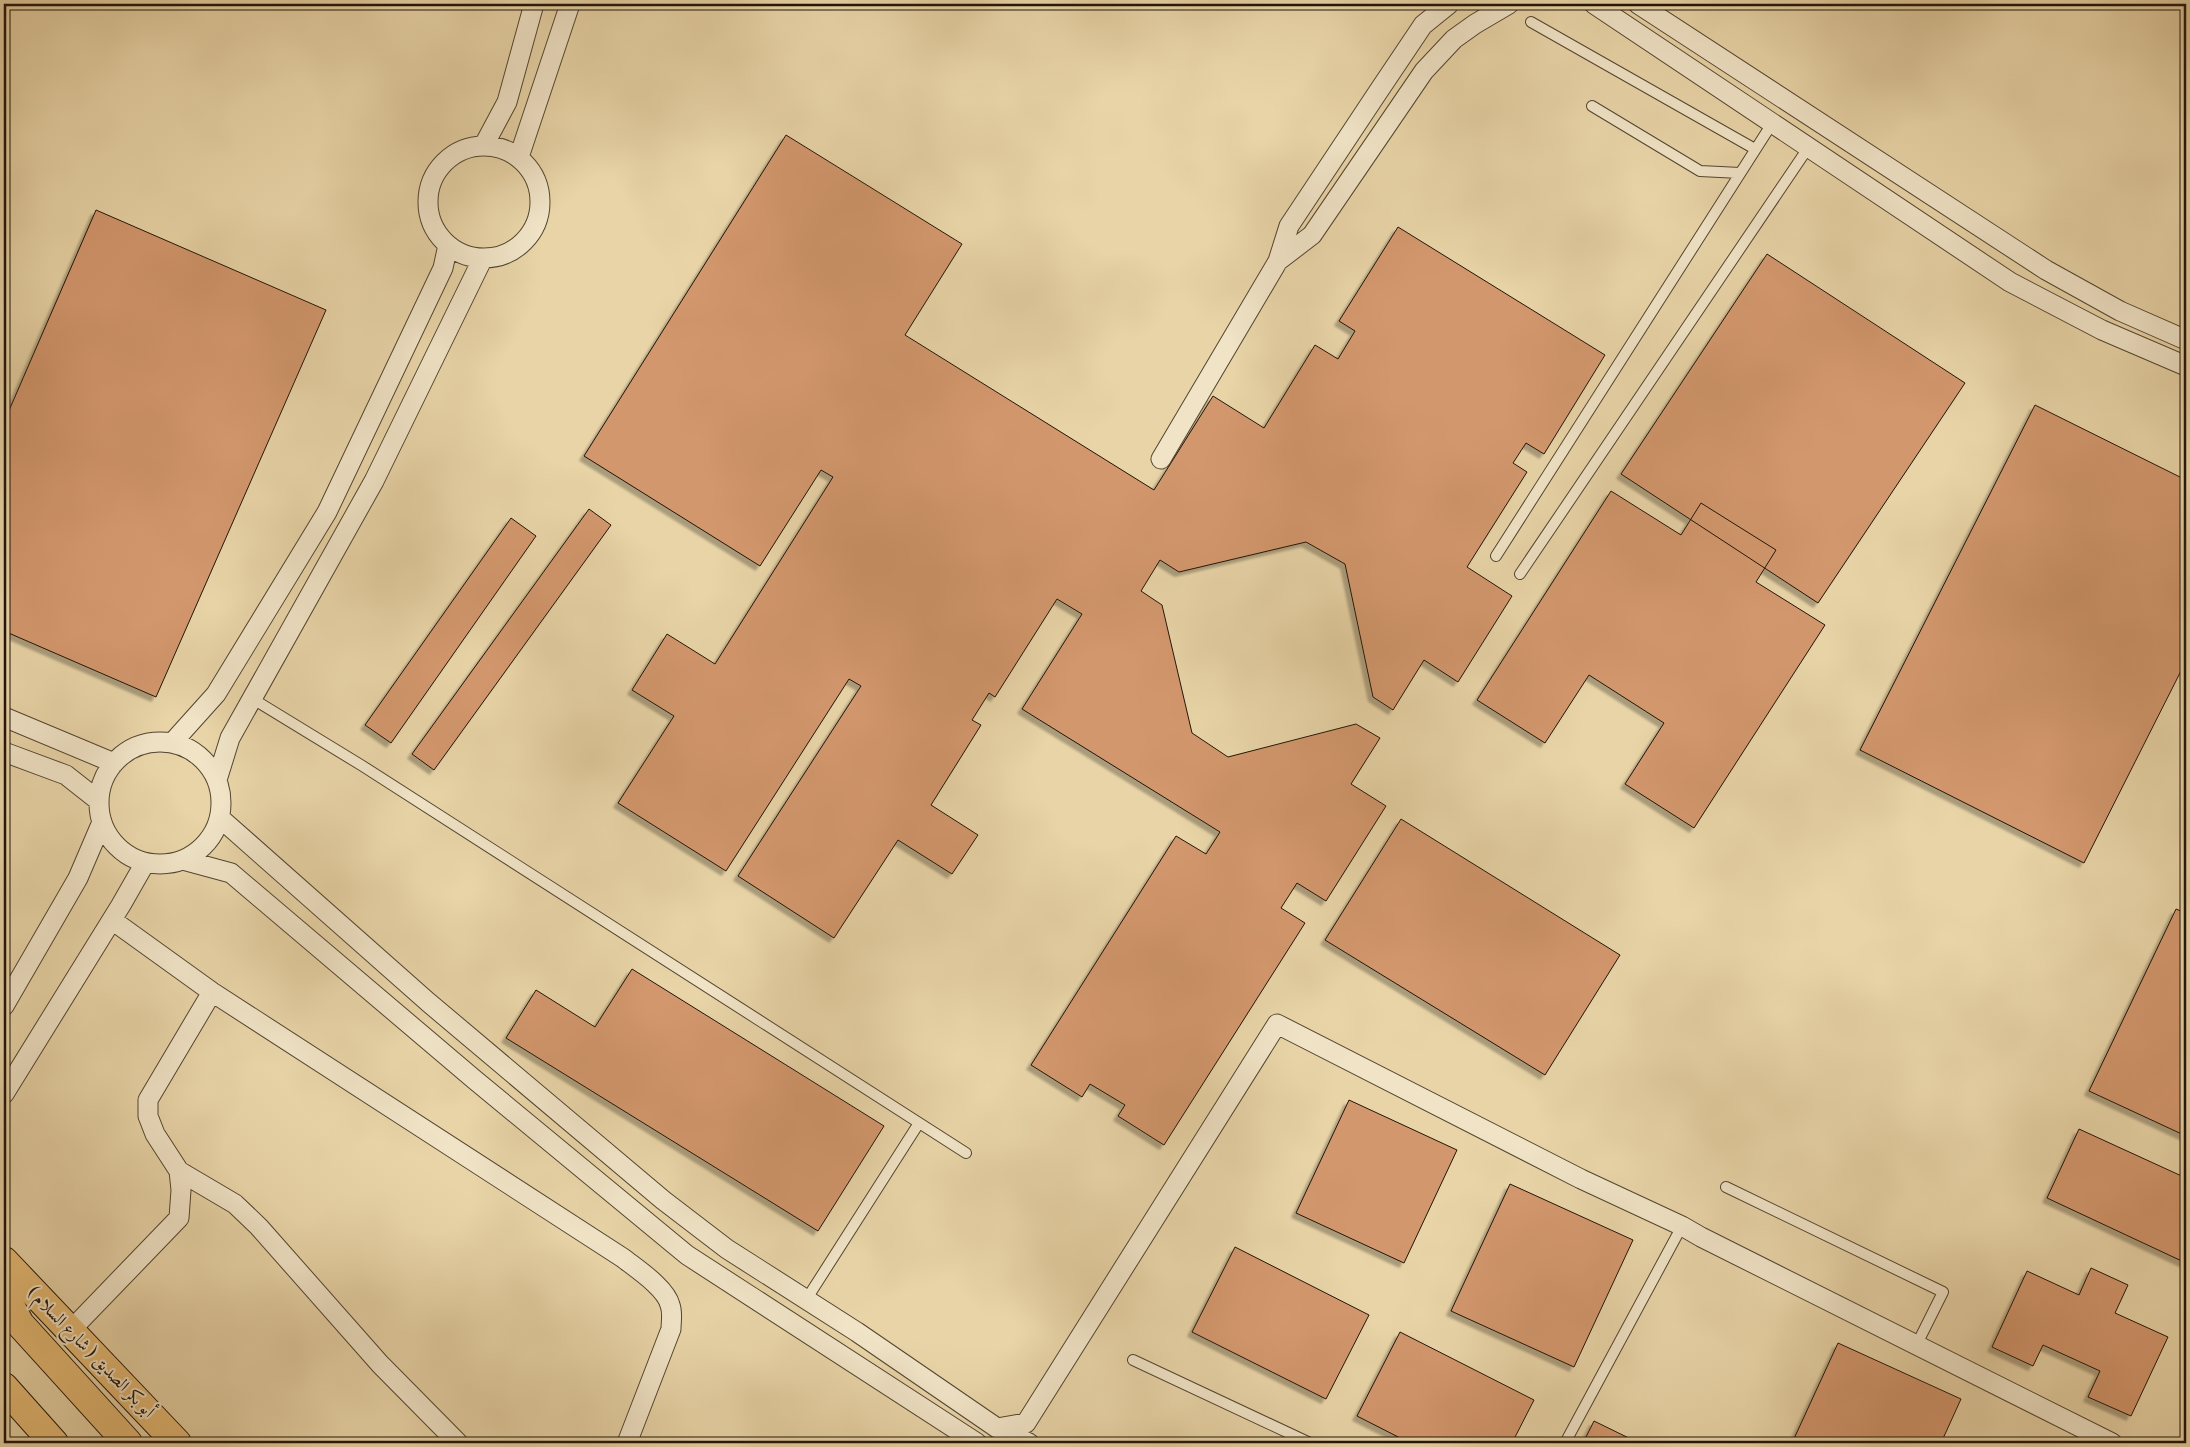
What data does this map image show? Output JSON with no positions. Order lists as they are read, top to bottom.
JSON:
{
  "streets": {
    "main road": ["( شارع السلام ) أبو بكر الصديق"]
  }
}
